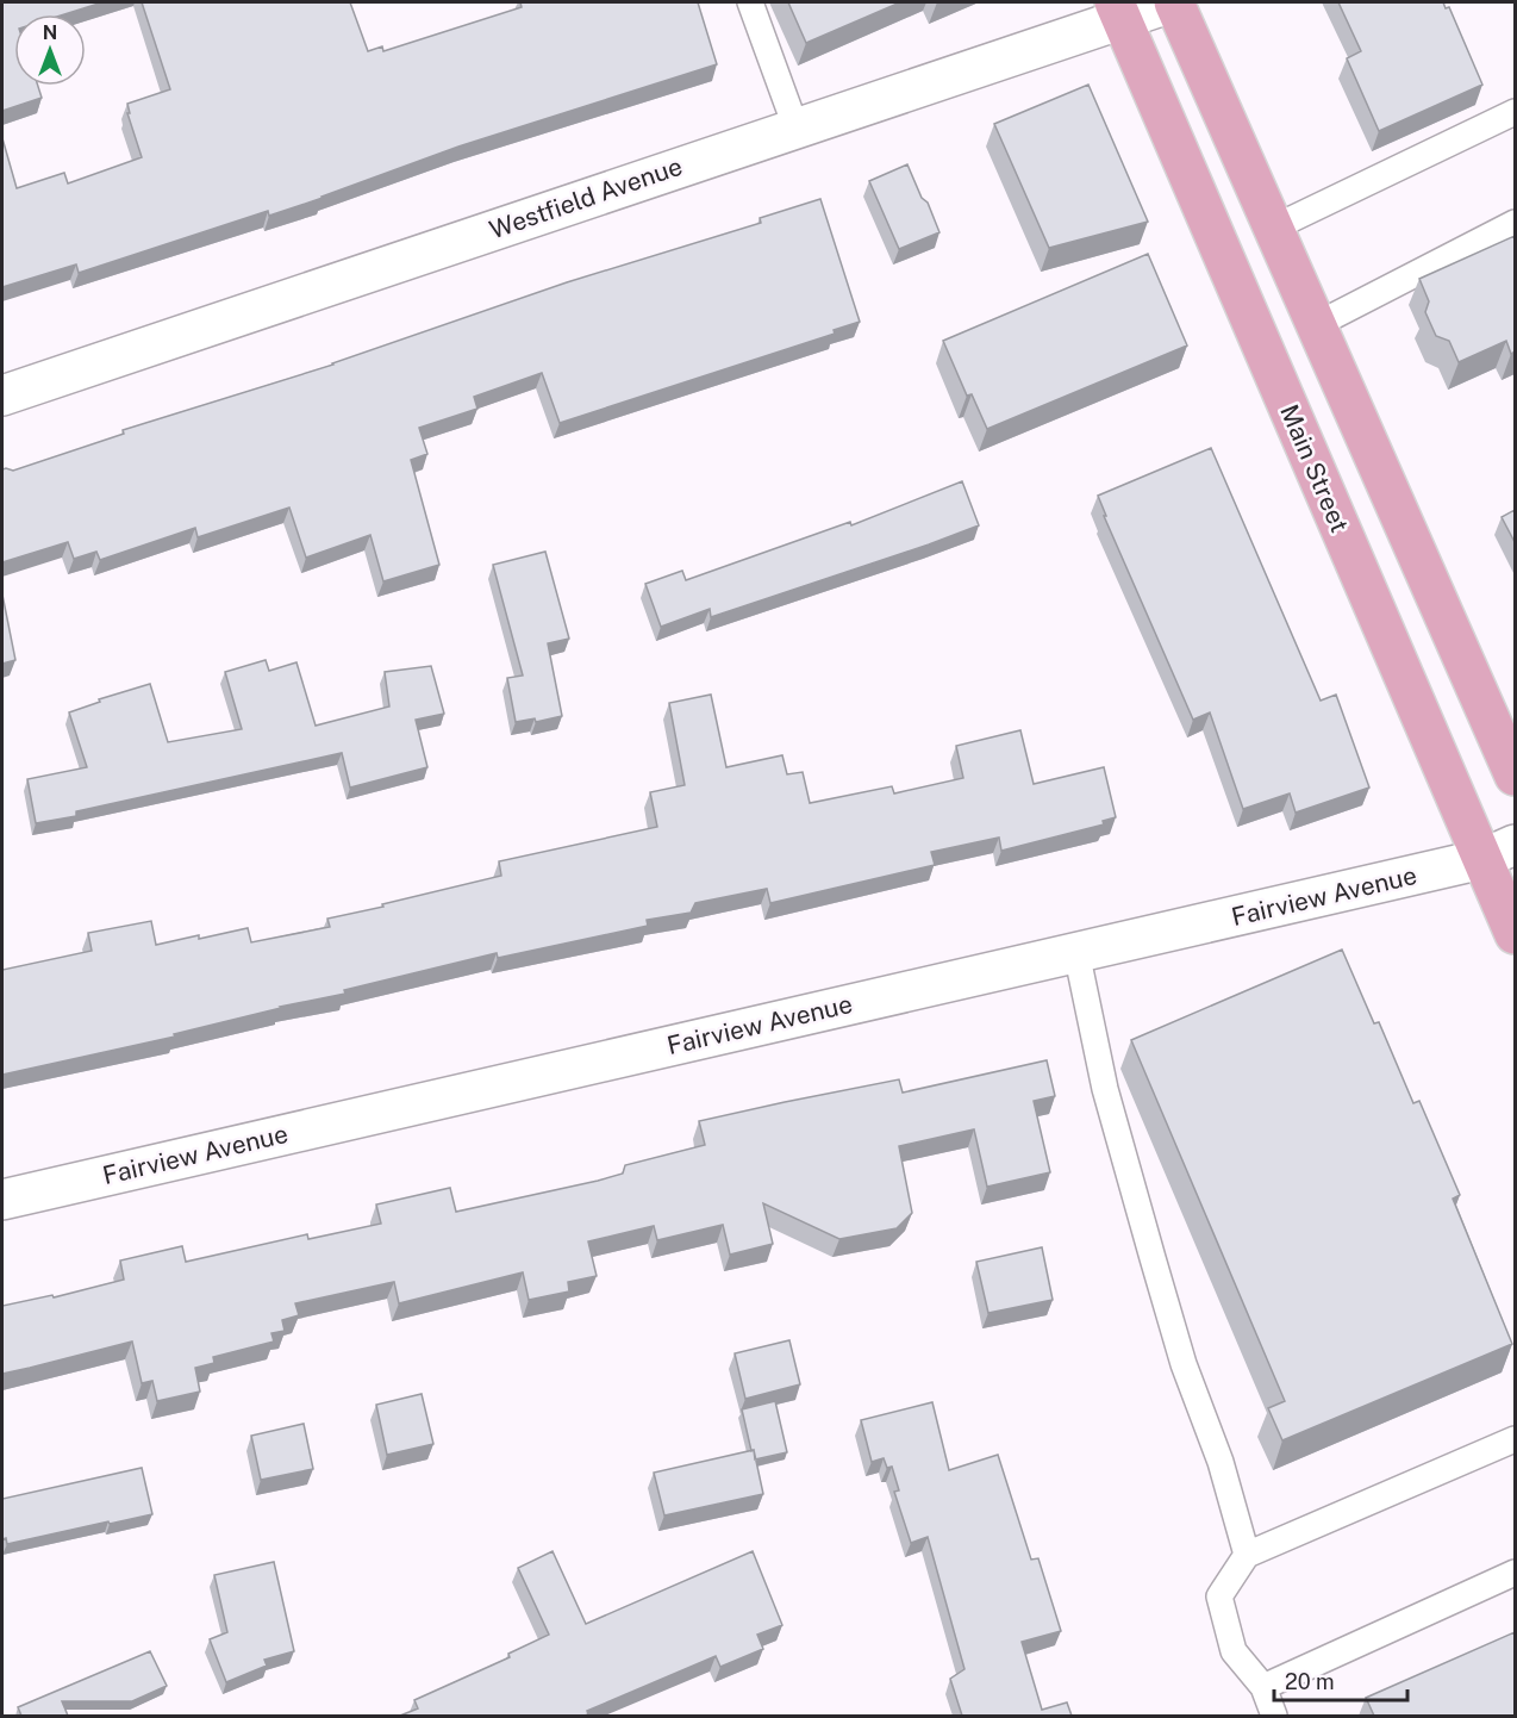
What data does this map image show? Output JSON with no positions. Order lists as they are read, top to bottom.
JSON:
{
  "streets": {
    "main road": ["Main Street"],
    "street": ["Westfield Avenue", "Fairview Avenue"]
  },
  "crossings": [
    ["Westfield Avenue", "Main Street"],
    ["Main Street", "Fairview Avenue"]
  ],
  "scale_bar": "20 m",
  "north": "top"
}
